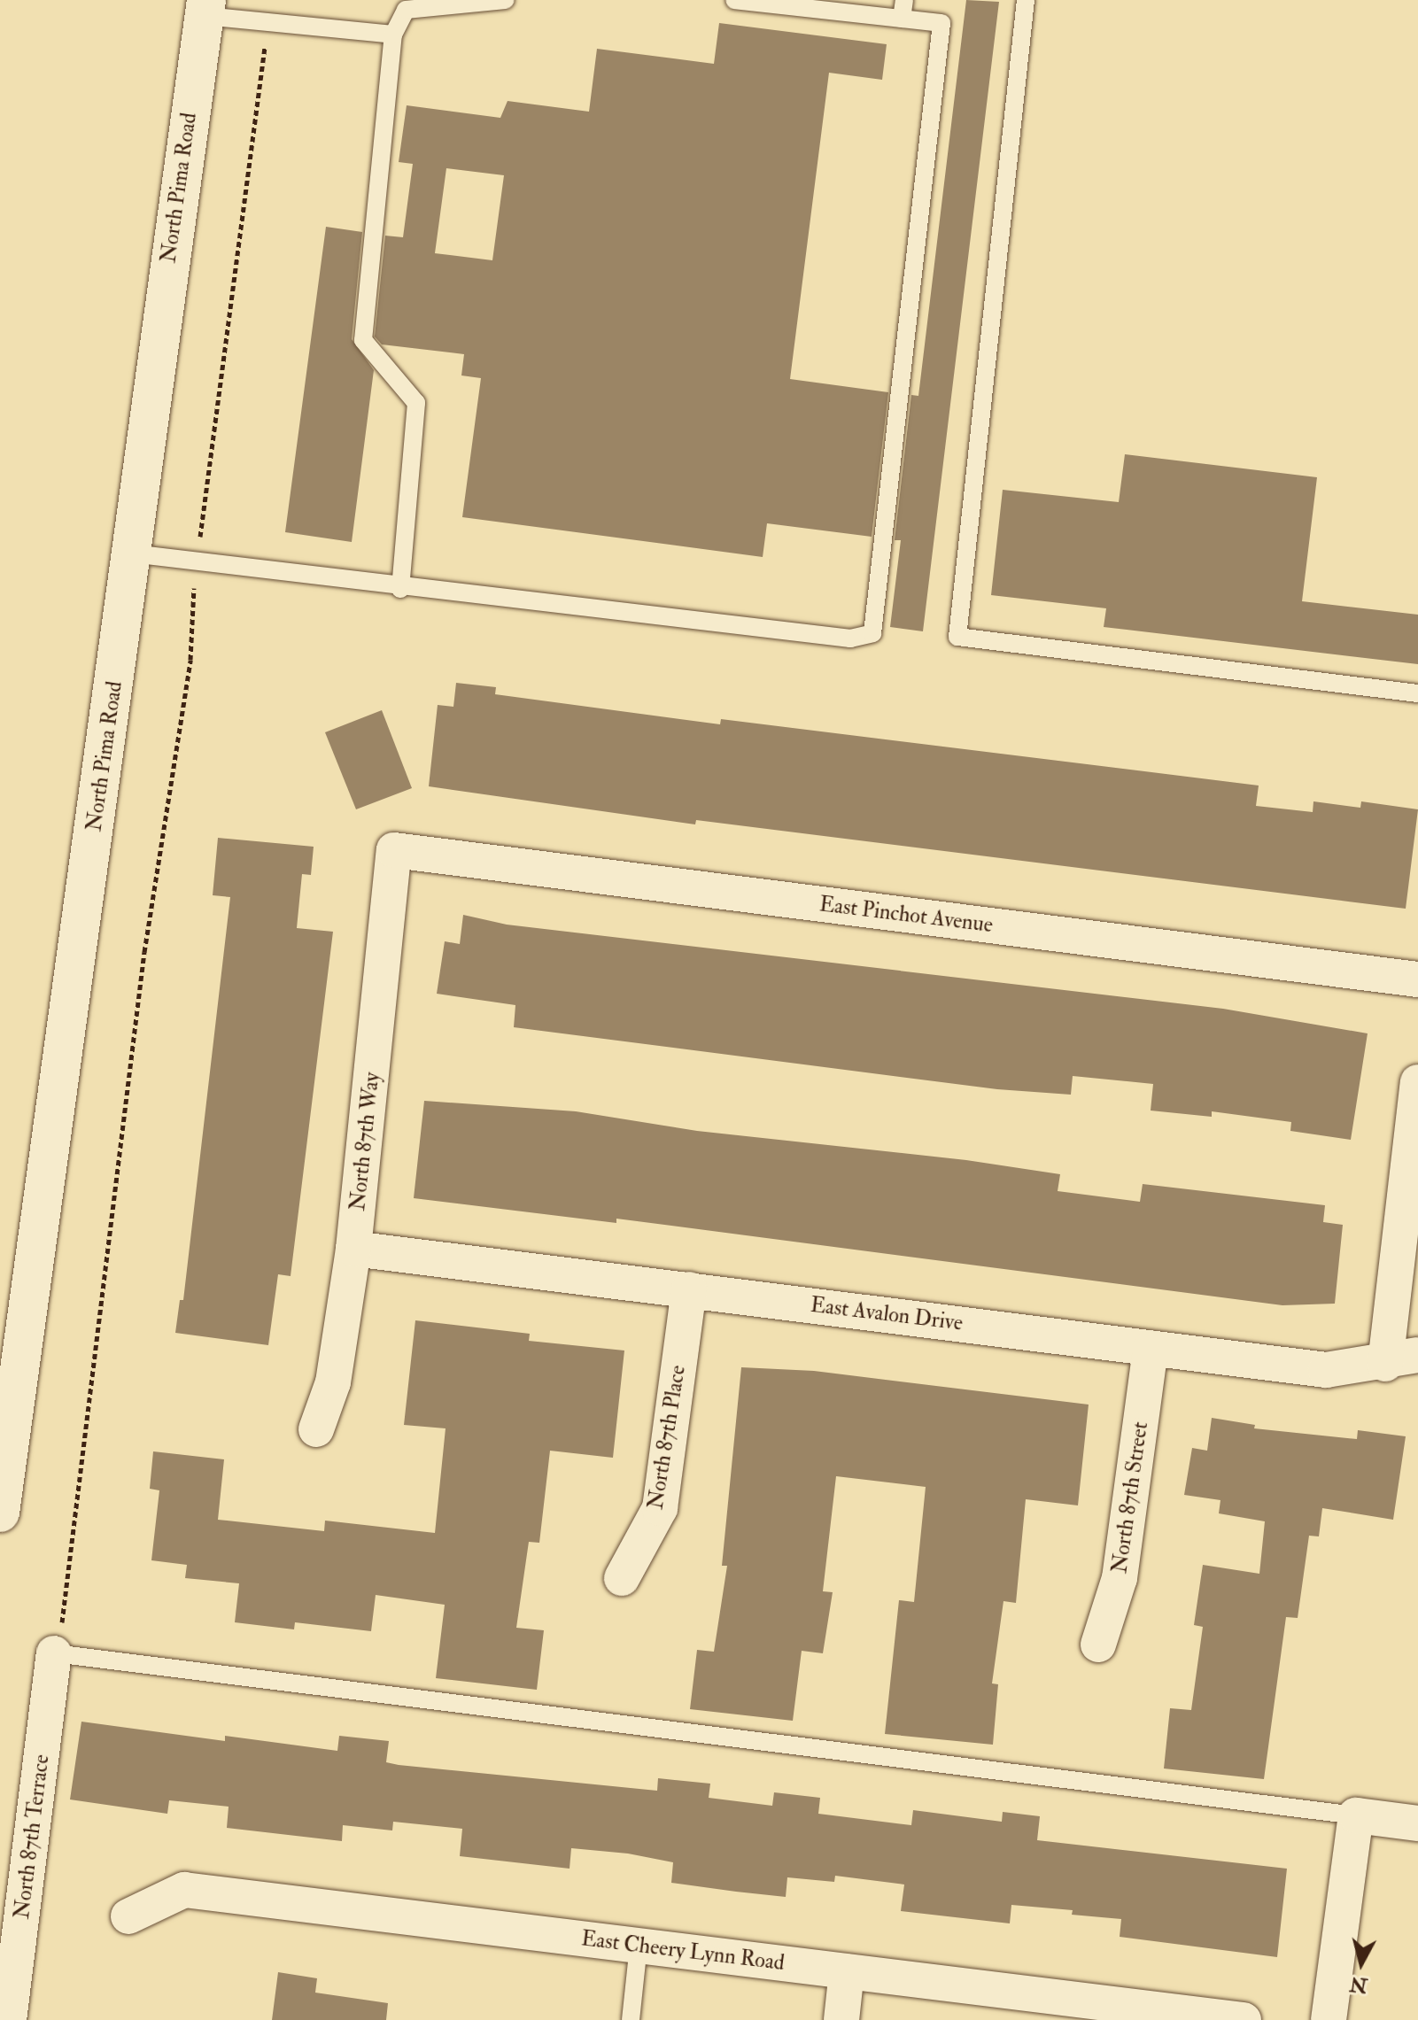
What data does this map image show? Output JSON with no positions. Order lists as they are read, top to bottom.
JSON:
{
  "streets": {
    "main road": ["North Pima Road"],
    "street": [
      "East Pinchot Avenue",
      "North 87th Way",
      "East Avalon Drive",
      "North 87th Place",
      "North 87th Street",
      "North 87th Terrace",
      "East Cheery Lynn Road"
    ]
  },
  "crossings": [
    ["East Pinchot Avenue", "North 87th Way"],
    ["North 87th Way", "East Avalon Drive"],
    ["East Avalon Drive", "North 87th Place"],
    ["East Avalon Drive", "North 87th Street"]
  ],
  "north": "bottom"
}
